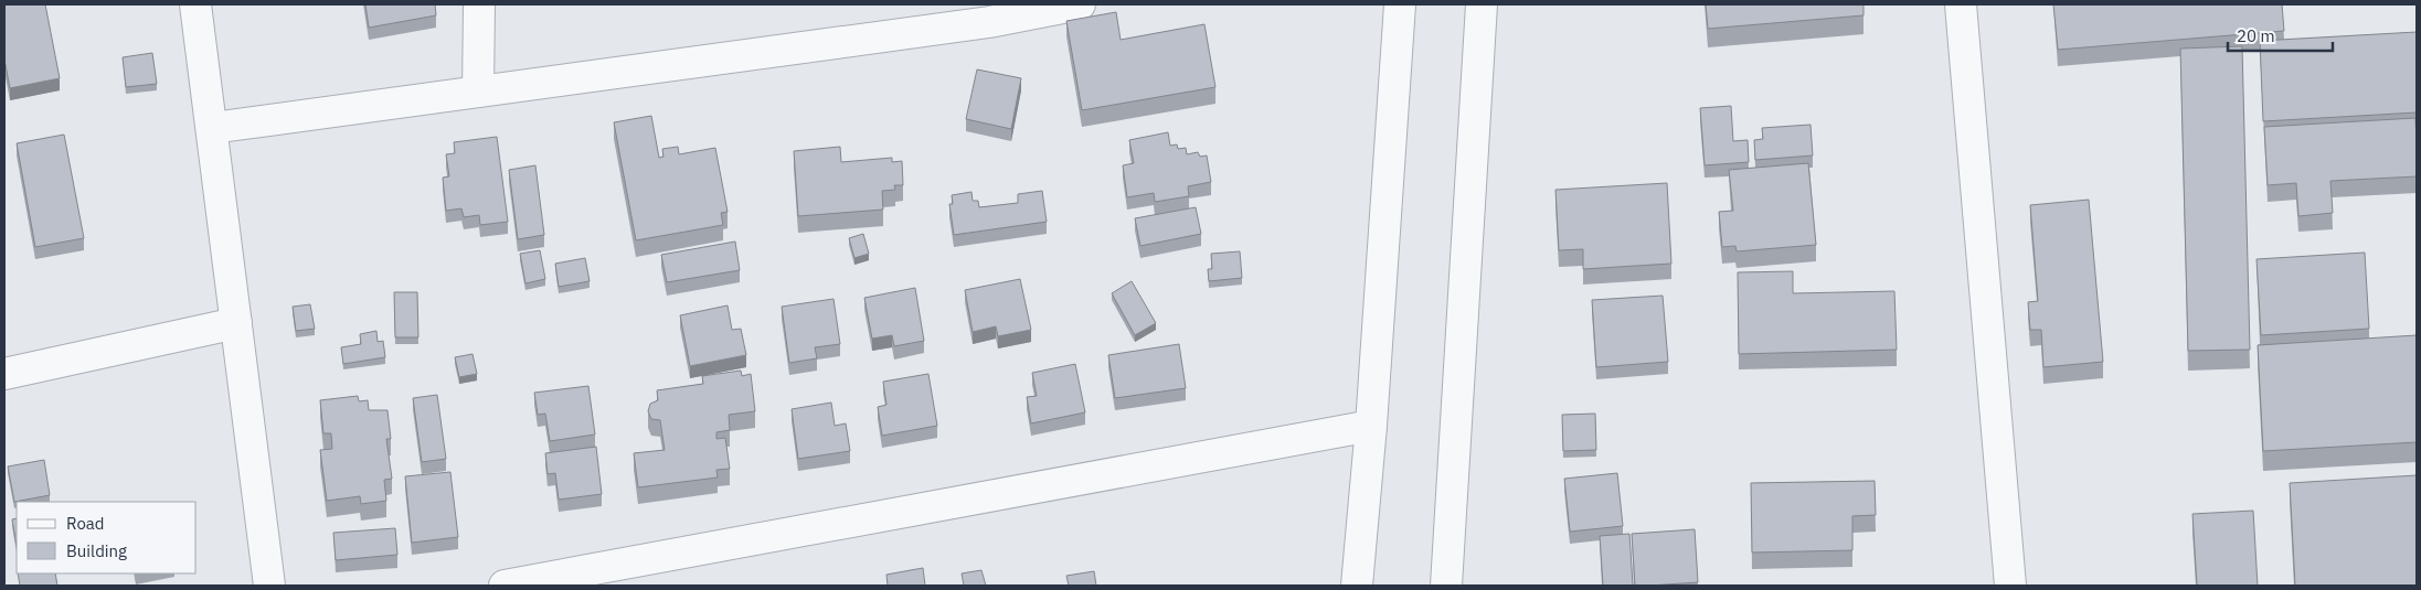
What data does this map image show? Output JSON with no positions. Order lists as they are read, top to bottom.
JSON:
{
  "legend": ["Road", "Building"],
  "scale_bar": "20 m"
}
